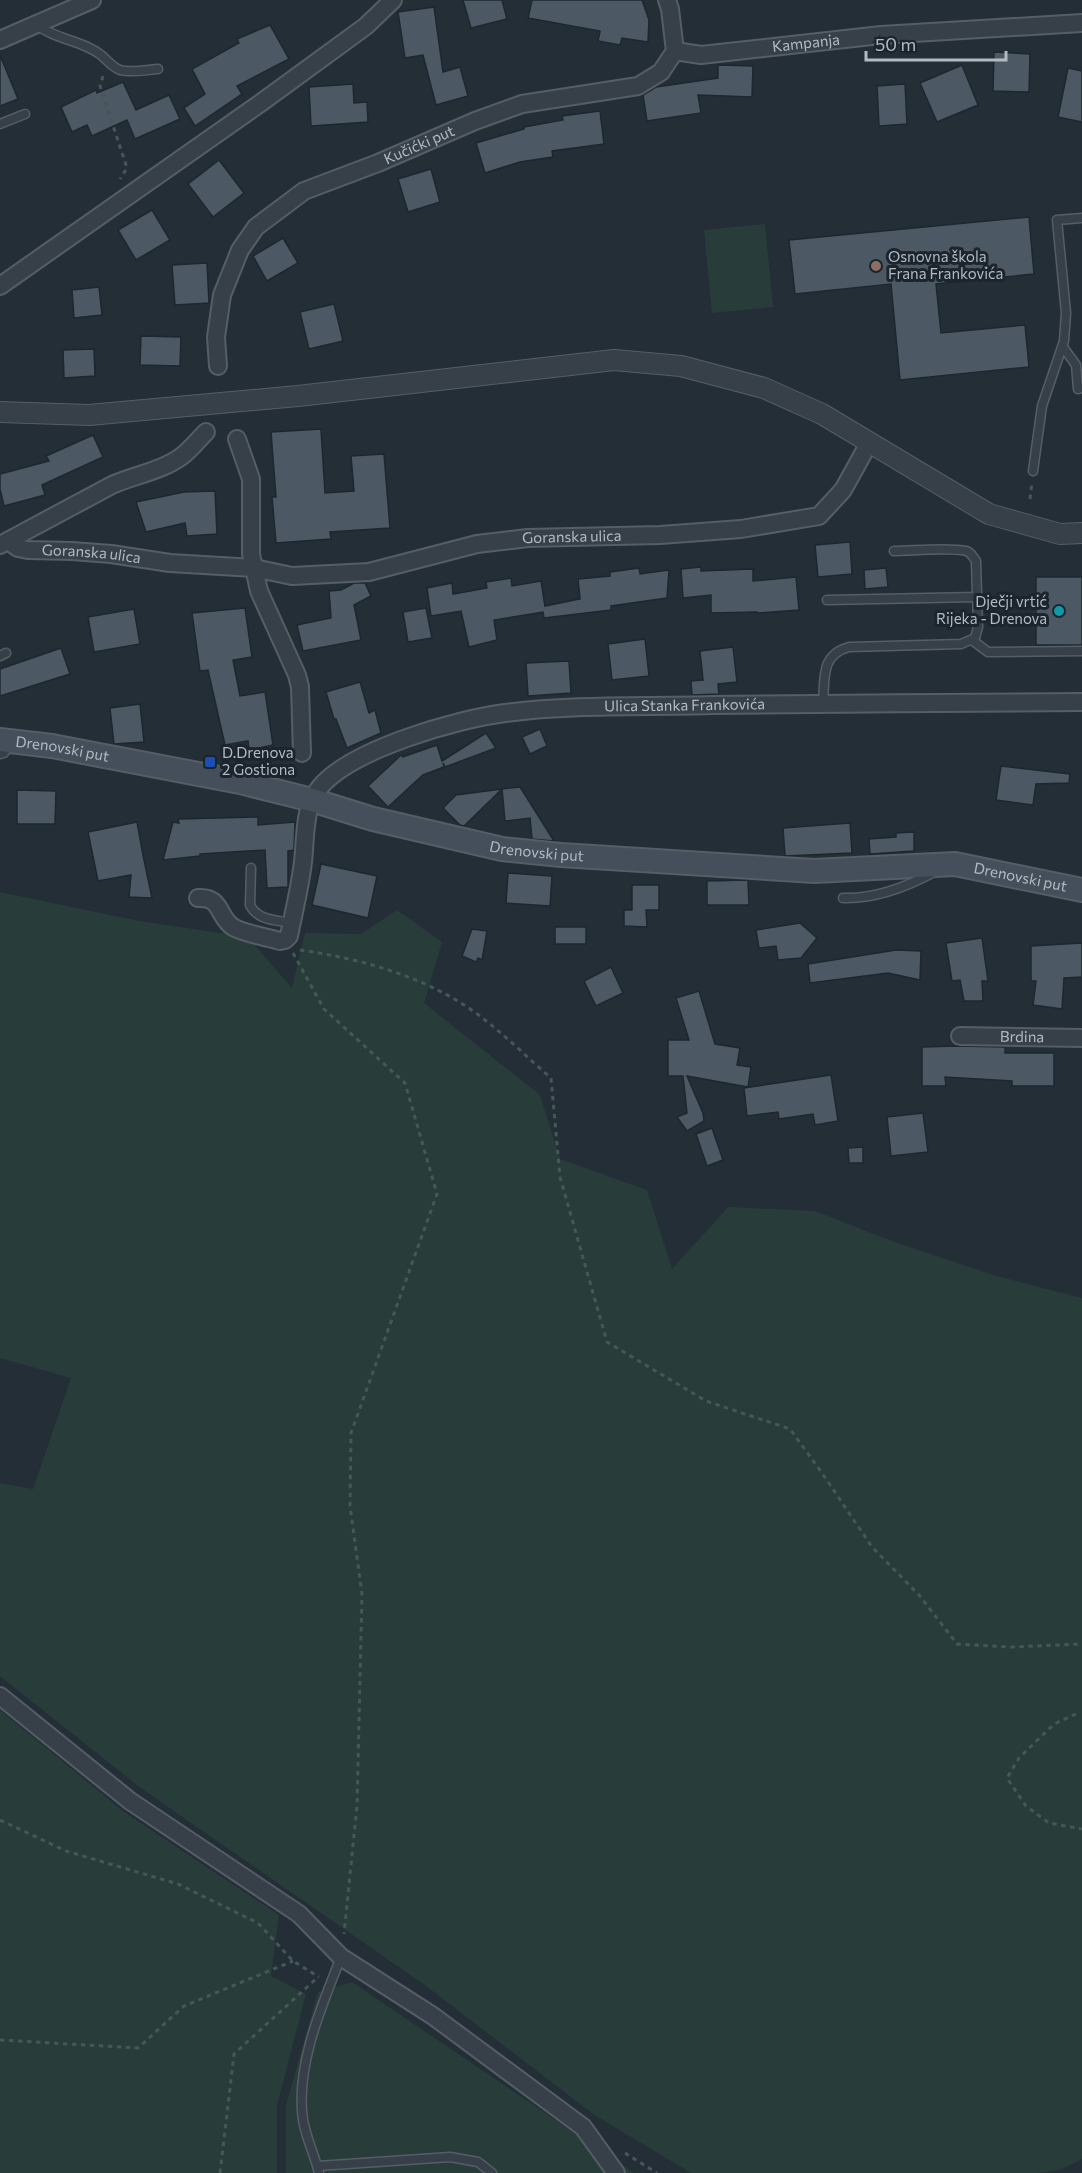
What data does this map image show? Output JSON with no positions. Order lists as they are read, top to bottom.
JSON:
{
  "streets": {
    "main road": ["Drenovski put"],
    "street": [
      "Kampanja",
      "Kučićki put",
      "Goranska ulica",
      "Ulica Stanka Frankovića",
      "Brdina"
    ]
  },
  "crossings": [
    ["Kampanja", "Kučićki put"],
    ["Ulica Stanka Frankovića", "Drenovski put"]
  ],
  "places": {
    "other": ["Osnovna škola Frana Frankovića", "Dječji vrtić Rijeka - Drenova"],
    "transit": ["D.Drenova 2 Gostiona"]
  },
  "scale_bar": "50 m"
}
